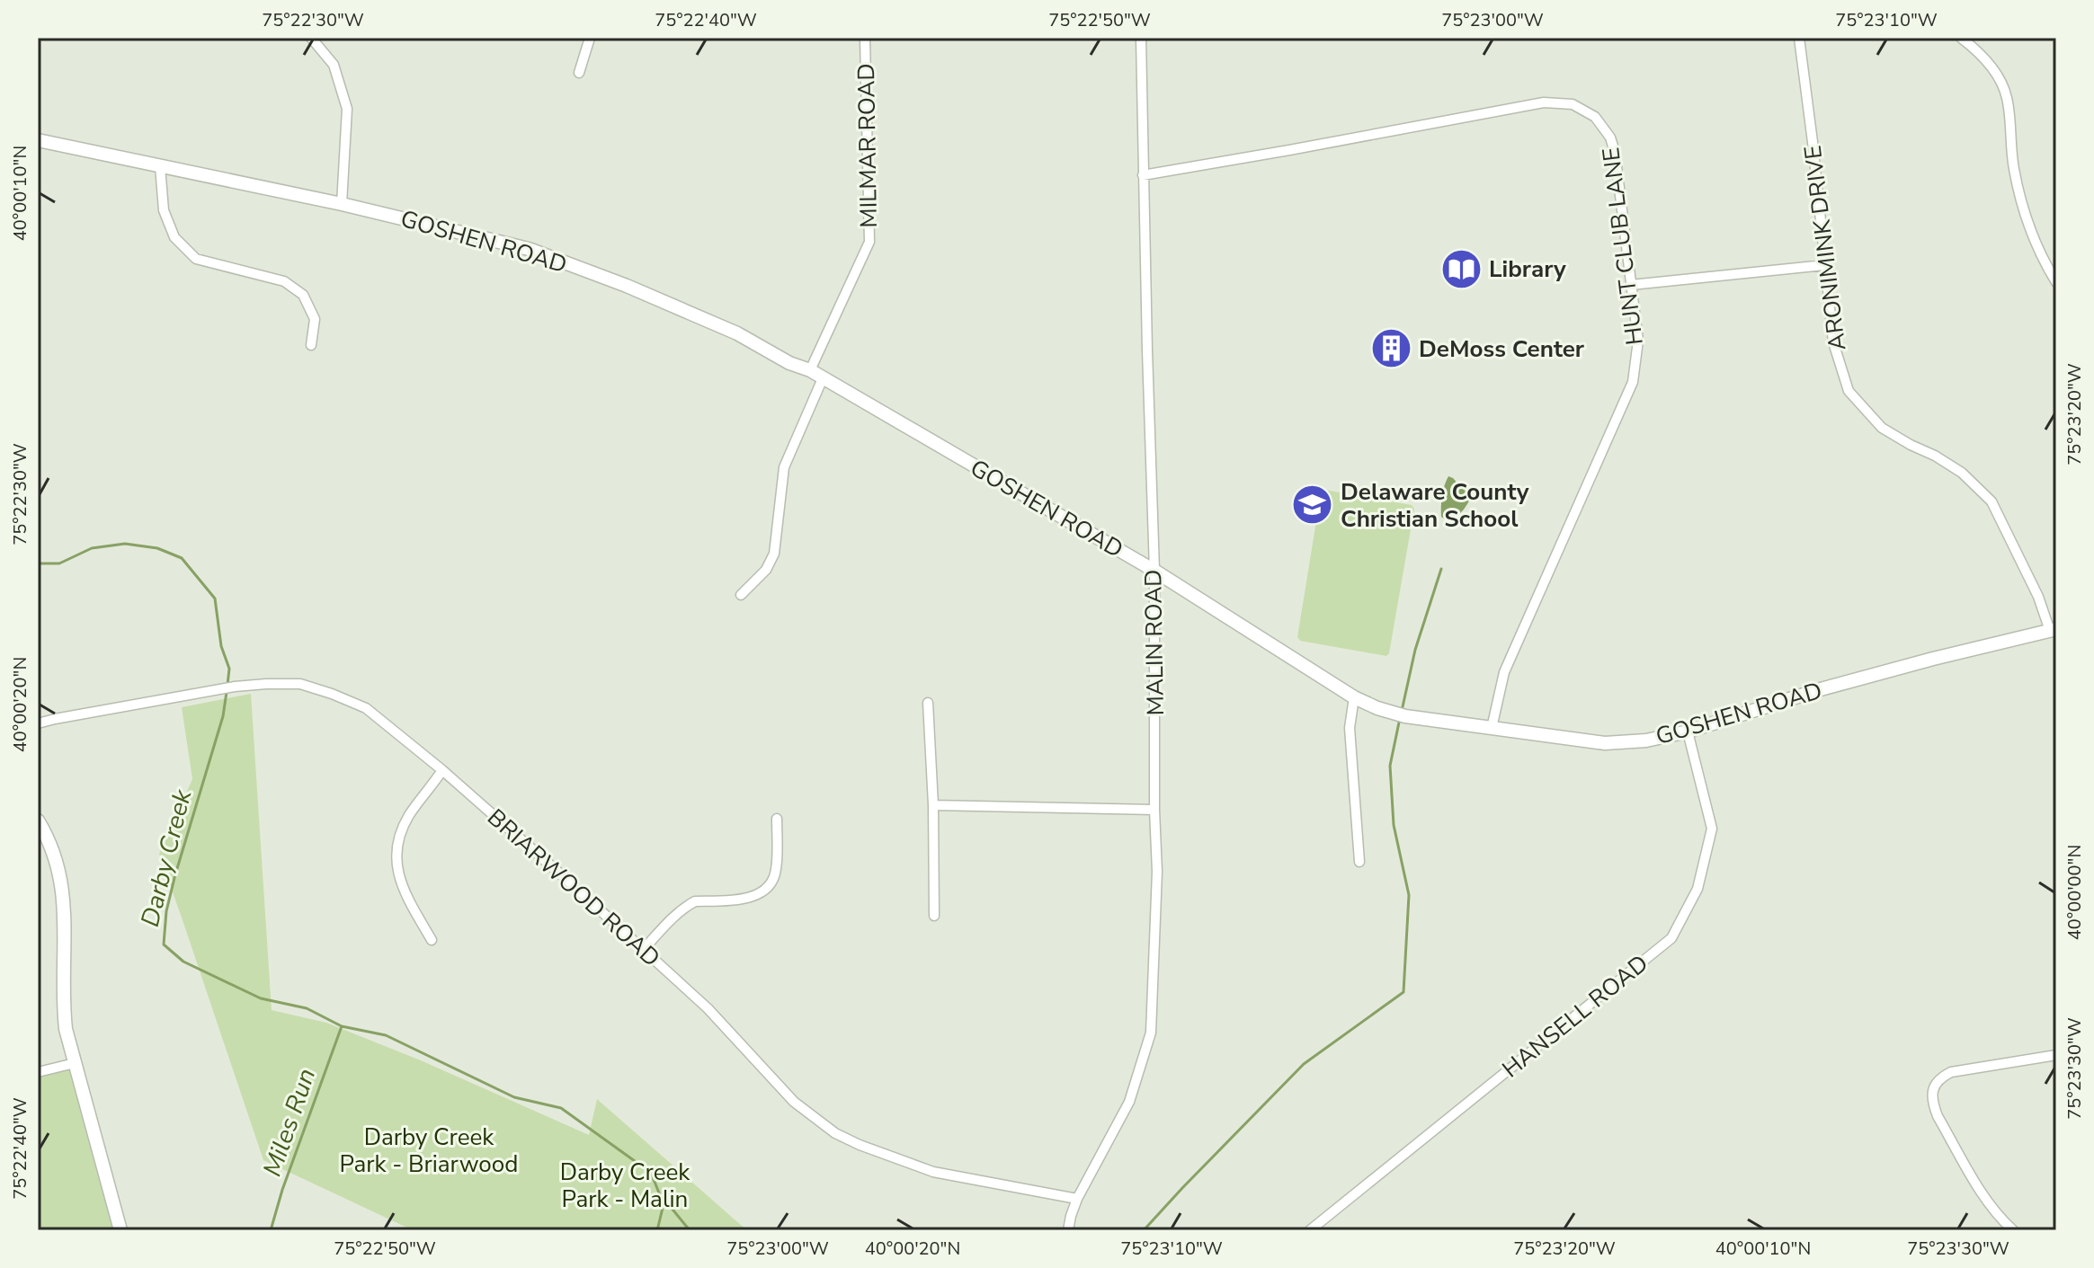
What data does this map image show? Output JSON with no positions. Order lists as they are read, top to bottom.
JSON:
{
  "streets": {
    "street": [
      "MILMAR ROAD",
      "GOSHEN ROAD",
      "HUNT CLUB LANE",
      "ARONIMINK DRIVE",
      "MALIN ROAD",
      "BRIARWOOD ROAD",
      "HANSELL ROAD"
    ]
  },
  "crossings": [
    ["MILMAR ROAD", "GOSHEN ROAD"],
    ["GOSHEN ROAD", "HUNT CLUB LANE"],
    ["GOSHEN ROAD", "ARONIMINK DRIVE"],
    ["GOSHEN ROAD", "MALIN ROAD"],
    ["GOSHEN ROAD", "HANSELL ROAD"],
    ["HUNT CLUB LANE", "MALIN ROAD"],
    ["MALIN ROAD", "BRIARWOOD ROAD"]
  ],
  "water": ["Darby Creek", "Miles Run"],
  "parks": ["Darby Creek Park - Briarwood", "Darby Creek Park - Malin"],
  "places": {
    "library": ["Library"],
    "building": ["DeMoss Center"],
    "school or university": ["Delaware County Christian School"]
  },
  "coordinates": [
    "75°22'30\"W",
    "75°22'40\"W",
    "75°22'50\"W",
    "75°23'00\"W",
    "75°23'10\"W",
    "40°00'10\"N",
    "75°23'20\"W",
    "40°00'20\"N",
    "40°00'00\"N",
    "75°23'30\"W"
  ]
}
